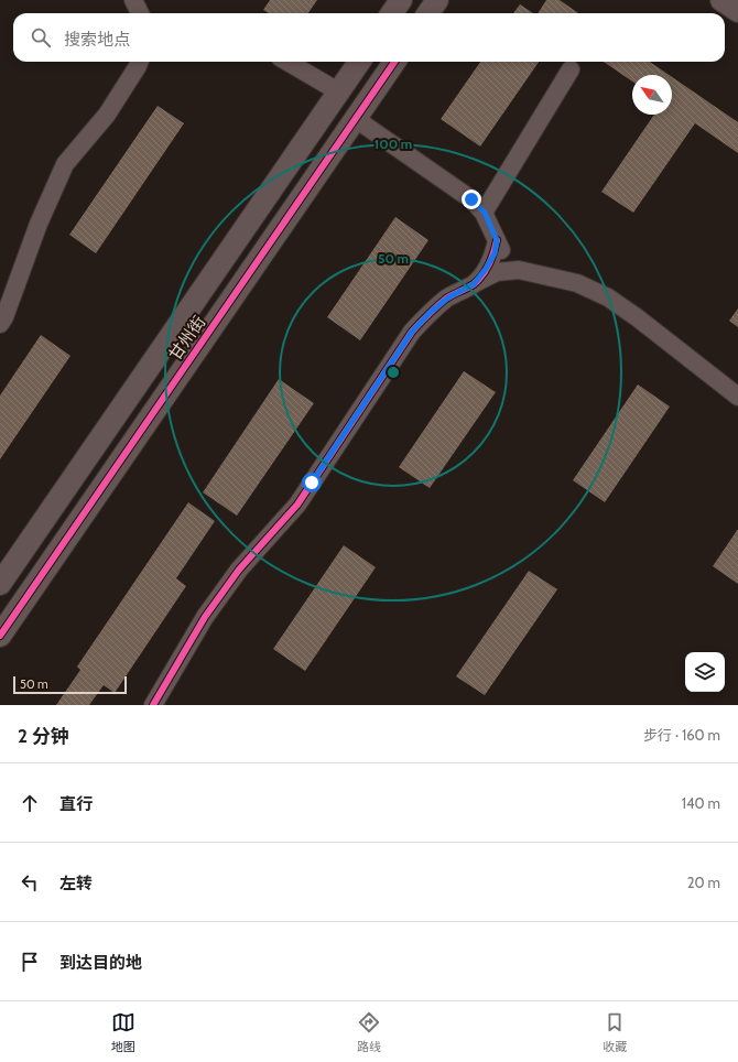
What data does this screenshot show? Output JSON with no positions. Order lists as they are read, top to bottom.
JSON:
{
  "streets": {
    "street": ["甘州街"]
  },
  "scale_bar": "50 m",
  "north": "top left",
  "page": {
    "search": "搜索地点",
    "scale": "50 m",
    "heading": ["2 分钟", "步行 · 160 m"],
    "list": [
      ["直行", "140 m"],
      ["左转", "20 m"],
      "到达目的地"
    ],
    "nav": ["地图", "路线", "收藏"]
  },
  "rings": ["100 m", "50 m"]
}
